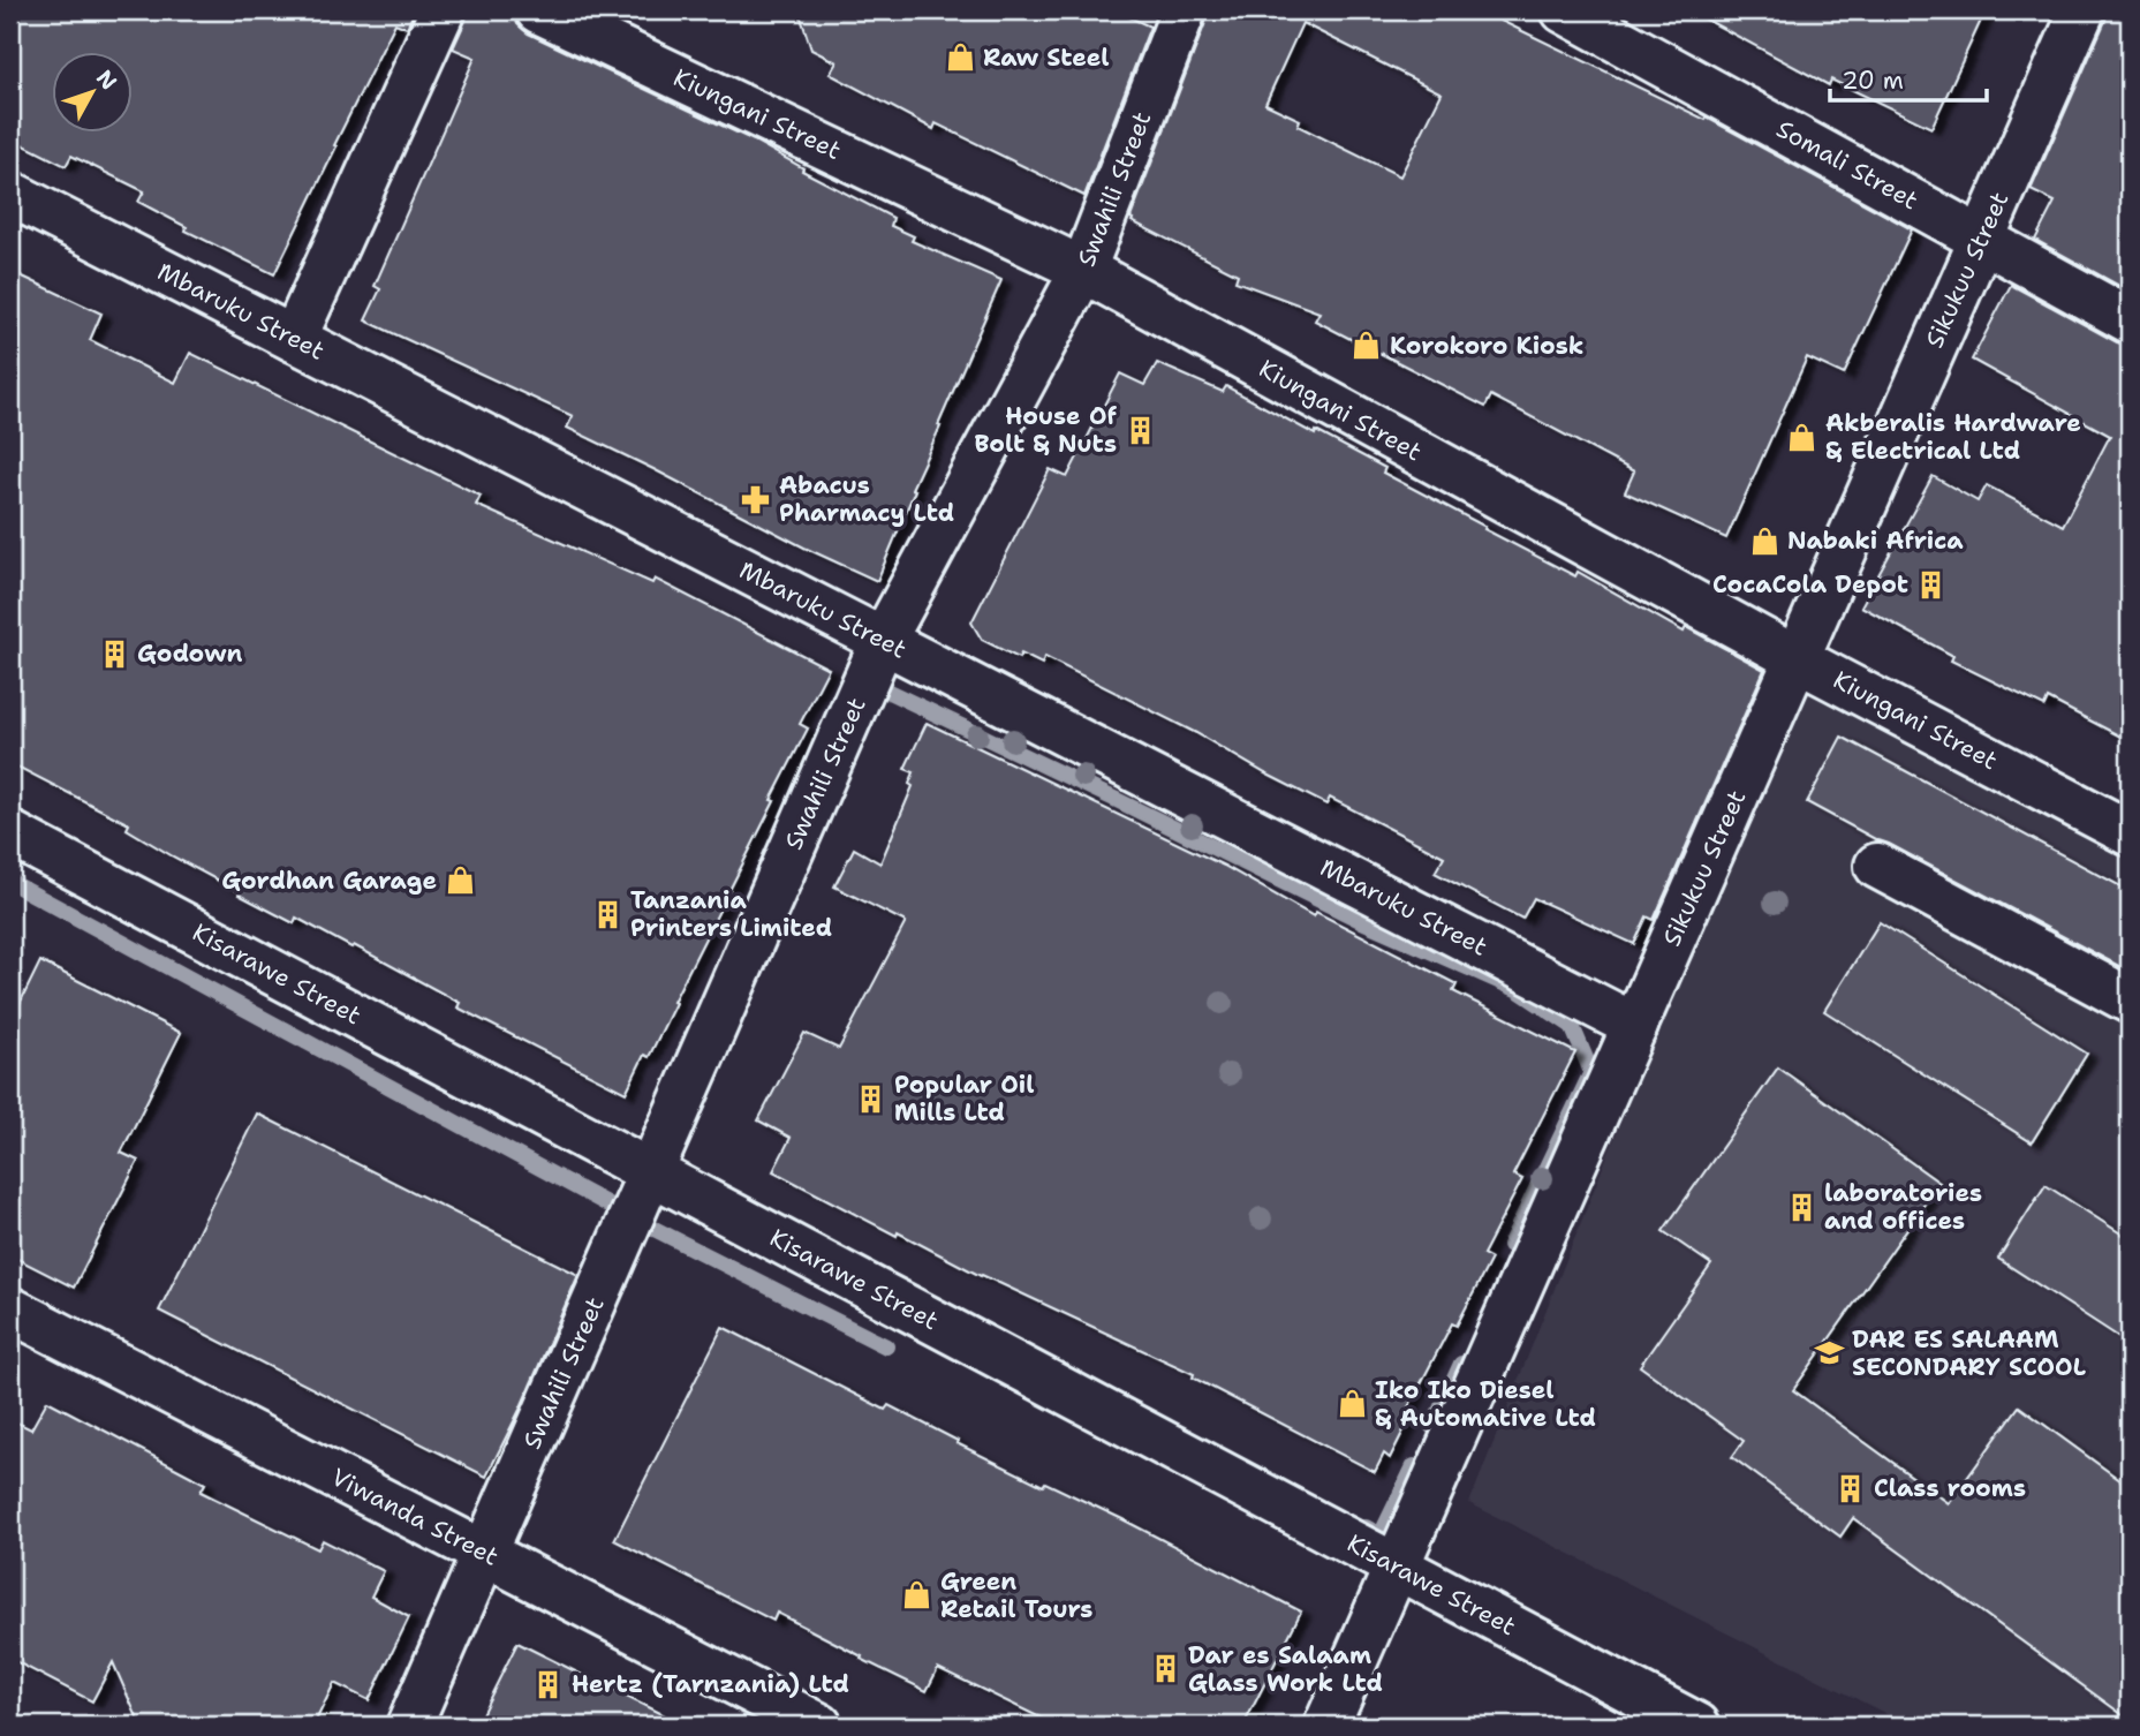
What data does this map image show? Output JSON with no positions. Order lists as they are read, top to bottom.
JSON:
{
  "streets": {
    "street": [
      "Kiungani Street",
      "Somali Street",
      "Swahili Street",
      "Sikukuu Street",
      "Mbaruku Street",
      "Kisarawe Street",
      "Viwanda Street"
    ]
  },
  "crossings": [
    ["Kiungani Street", "Swahili Street"],
    ["Kiungani Street", "Sikukuu Street"],
    ["Somali Street", "Sikukuu Street"],
    ["Swahili Street", "Mbaruku Street"],
    ["Swahili Street", "Kisarawe Street"],
    ["Swahili Street", "Viwanda Street"],
    ["Sikukuu Street", "Mbaruku Street"],
    ["Sikukuu Street", "Kisarawe Street"]
  ],
  "places": {
    "shop": [
      "Raw Steel",
      "Korokoro Kiosk",
      "Akberalis Hardware & Electrical Ltd",
      "Nabaki Africa",
      "Gordhan Garage",
      "Iko Iko Diesel & Automative Ltd",
      "Green Retail Tours"
    ],
    "building": [
      "House Of Bolt & Nuts",
      "CocaCola Depot",
      "Godown",
      "Tanzania Printers Limited",
      "Popular Oil Mills Ltd",
      "laboratories and offices",
      "Class rooms",
      "Dar es Salaam Glass Work Ltd",
      "Hertz (Tarnzania) Ltd"
    ],
    "pharmacy": ["Abacus Pharmacy Ltd"],
    "school or university": ["DAR ES SALAAM SECONDARY SCOOL"]
  },
  "scale_bar": "20 m",
  "north": "top right"
}
